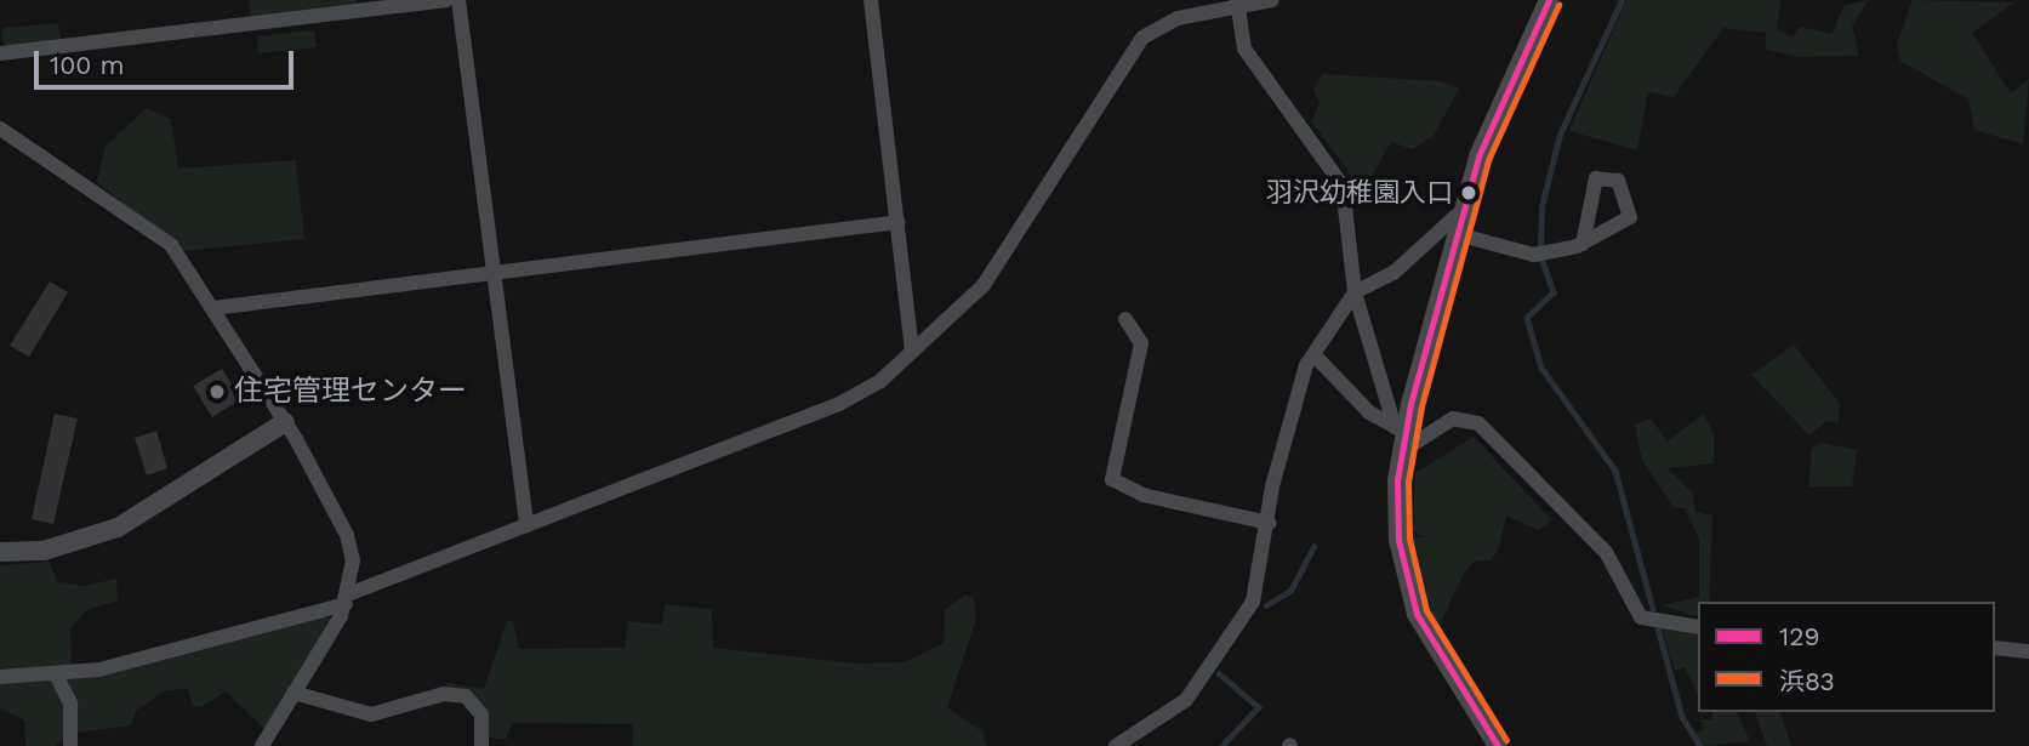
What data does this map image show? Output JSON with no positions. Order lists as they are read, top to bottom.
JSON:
{
  "places": ["羽沢幼稚園入口", "住宅管理センター"],
  "lines": ["transit line 129", "transit line 浜83"],
  "legend": ["129", "浜83"],
  "scale_bar": "100 m"
}
